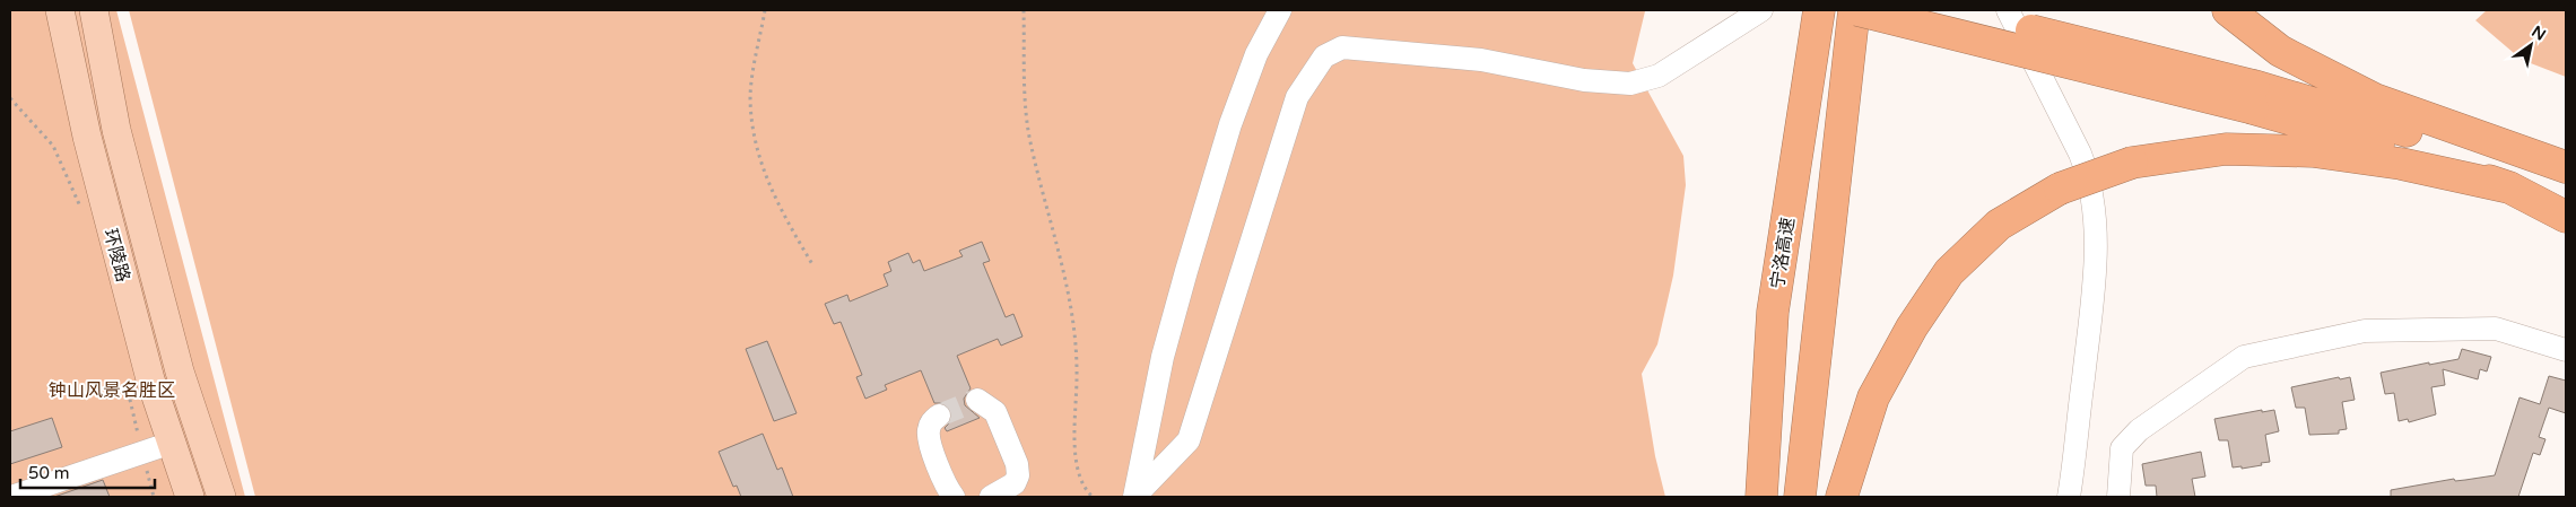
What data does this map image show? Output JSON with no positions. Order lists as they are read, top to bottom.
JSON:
{
  "streets": {
    "highway": ["宁洛高速"],
    "main road": ["环陵路"]
  },
  "parks": ["钟山风景名胜区"],
  "scale_bar": "50 m",
  "north": "top right"
}
